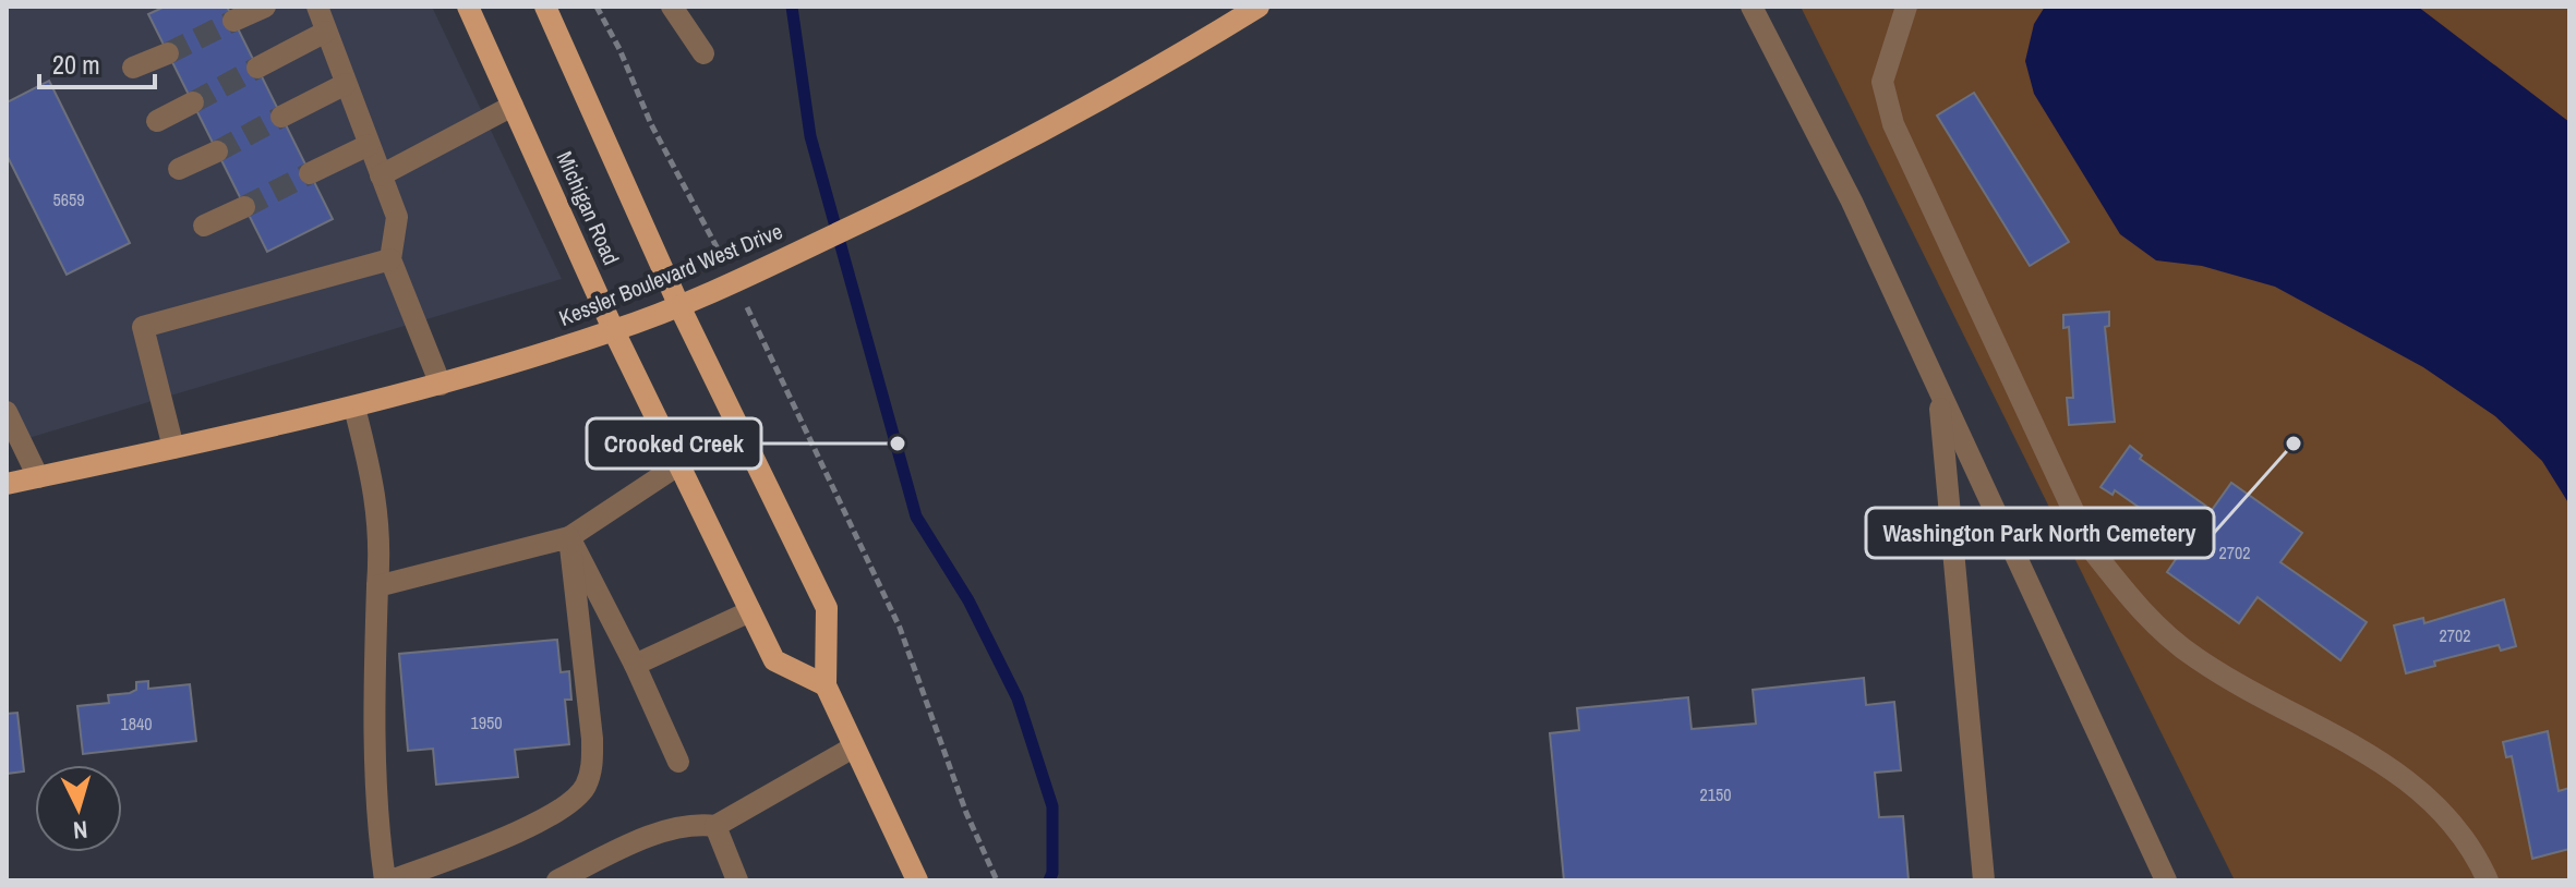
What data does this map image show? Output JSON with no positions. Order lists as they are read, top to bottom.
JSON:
{
  "streets": {
    "main road": ["Michigan Road", "Kessler Boulevard West Drive"]
  },
  "crossings": [
    ["Michigan Road", "Kessler Boulevard West Drive"]
  ],
  "places": ["Crooked Creek", "Washington Park North Cemetery"],
  "house_numbers": [
    "5659",
    "2702",
    "2702",
    "1950",
    "1840",
    "2150"
  ],
  "scale_bar": "20 m",
  "north": "bottom"
}
